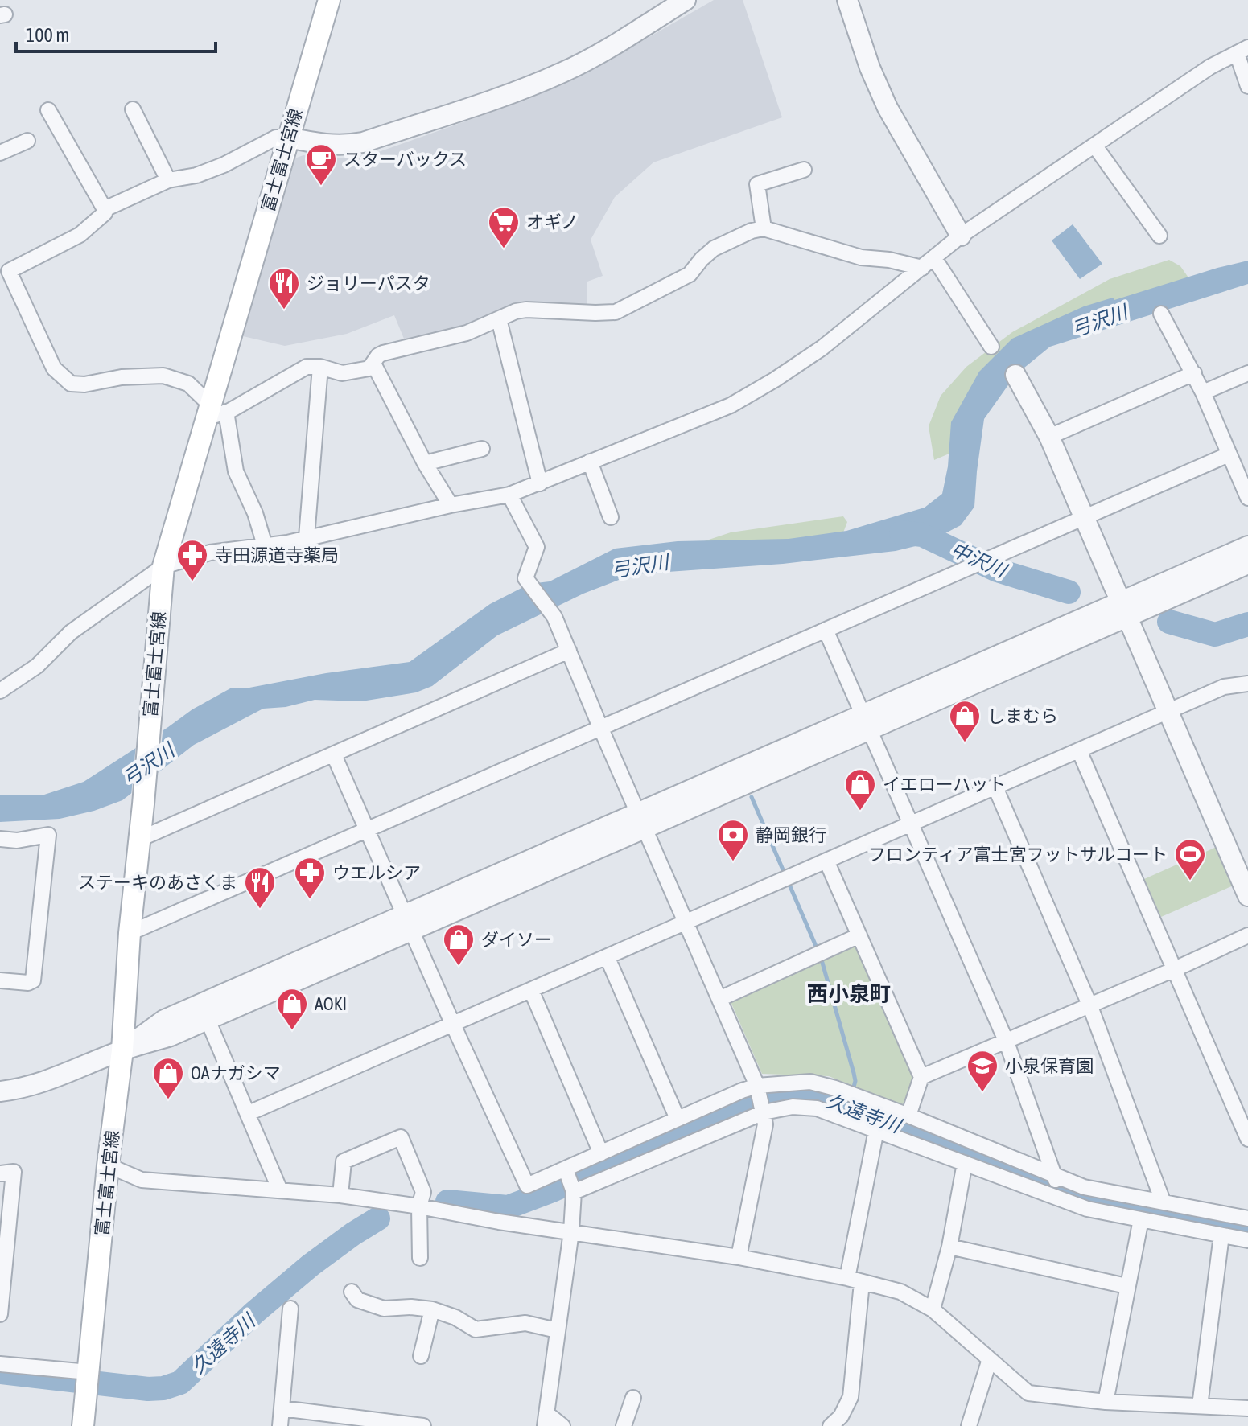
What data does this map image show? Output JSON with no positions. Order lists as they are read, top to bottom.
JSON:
{
  "streets": {
    "main road": ["富士富士宮線"]
  },
  "districts": ["西小泉町"],
  "water": ["弓沢川", "中沢川", "久遠寺川"],
  "places": {
    "cafe": ["スターバックス"],
    "supermarket": ["オギノ"],
    "restaurant": ["ジョリーパスタ", "ステーキのあさくま"],
    "pharmacy": ["寺田源道寺薬局", "ウエルシア"],
    "shop": [
      "しまむら",
      "イエローハット",
      "ダイソー",
      "AOKI",
      "OAナガシマ"
    ],
    "bank": ["静岡銀行"],
    "sports": ["フロンティア富士宮フットサルコート"],
    "school or university": ["小泉保育園"]
  },
  "scale_bar": "100 m"
}
